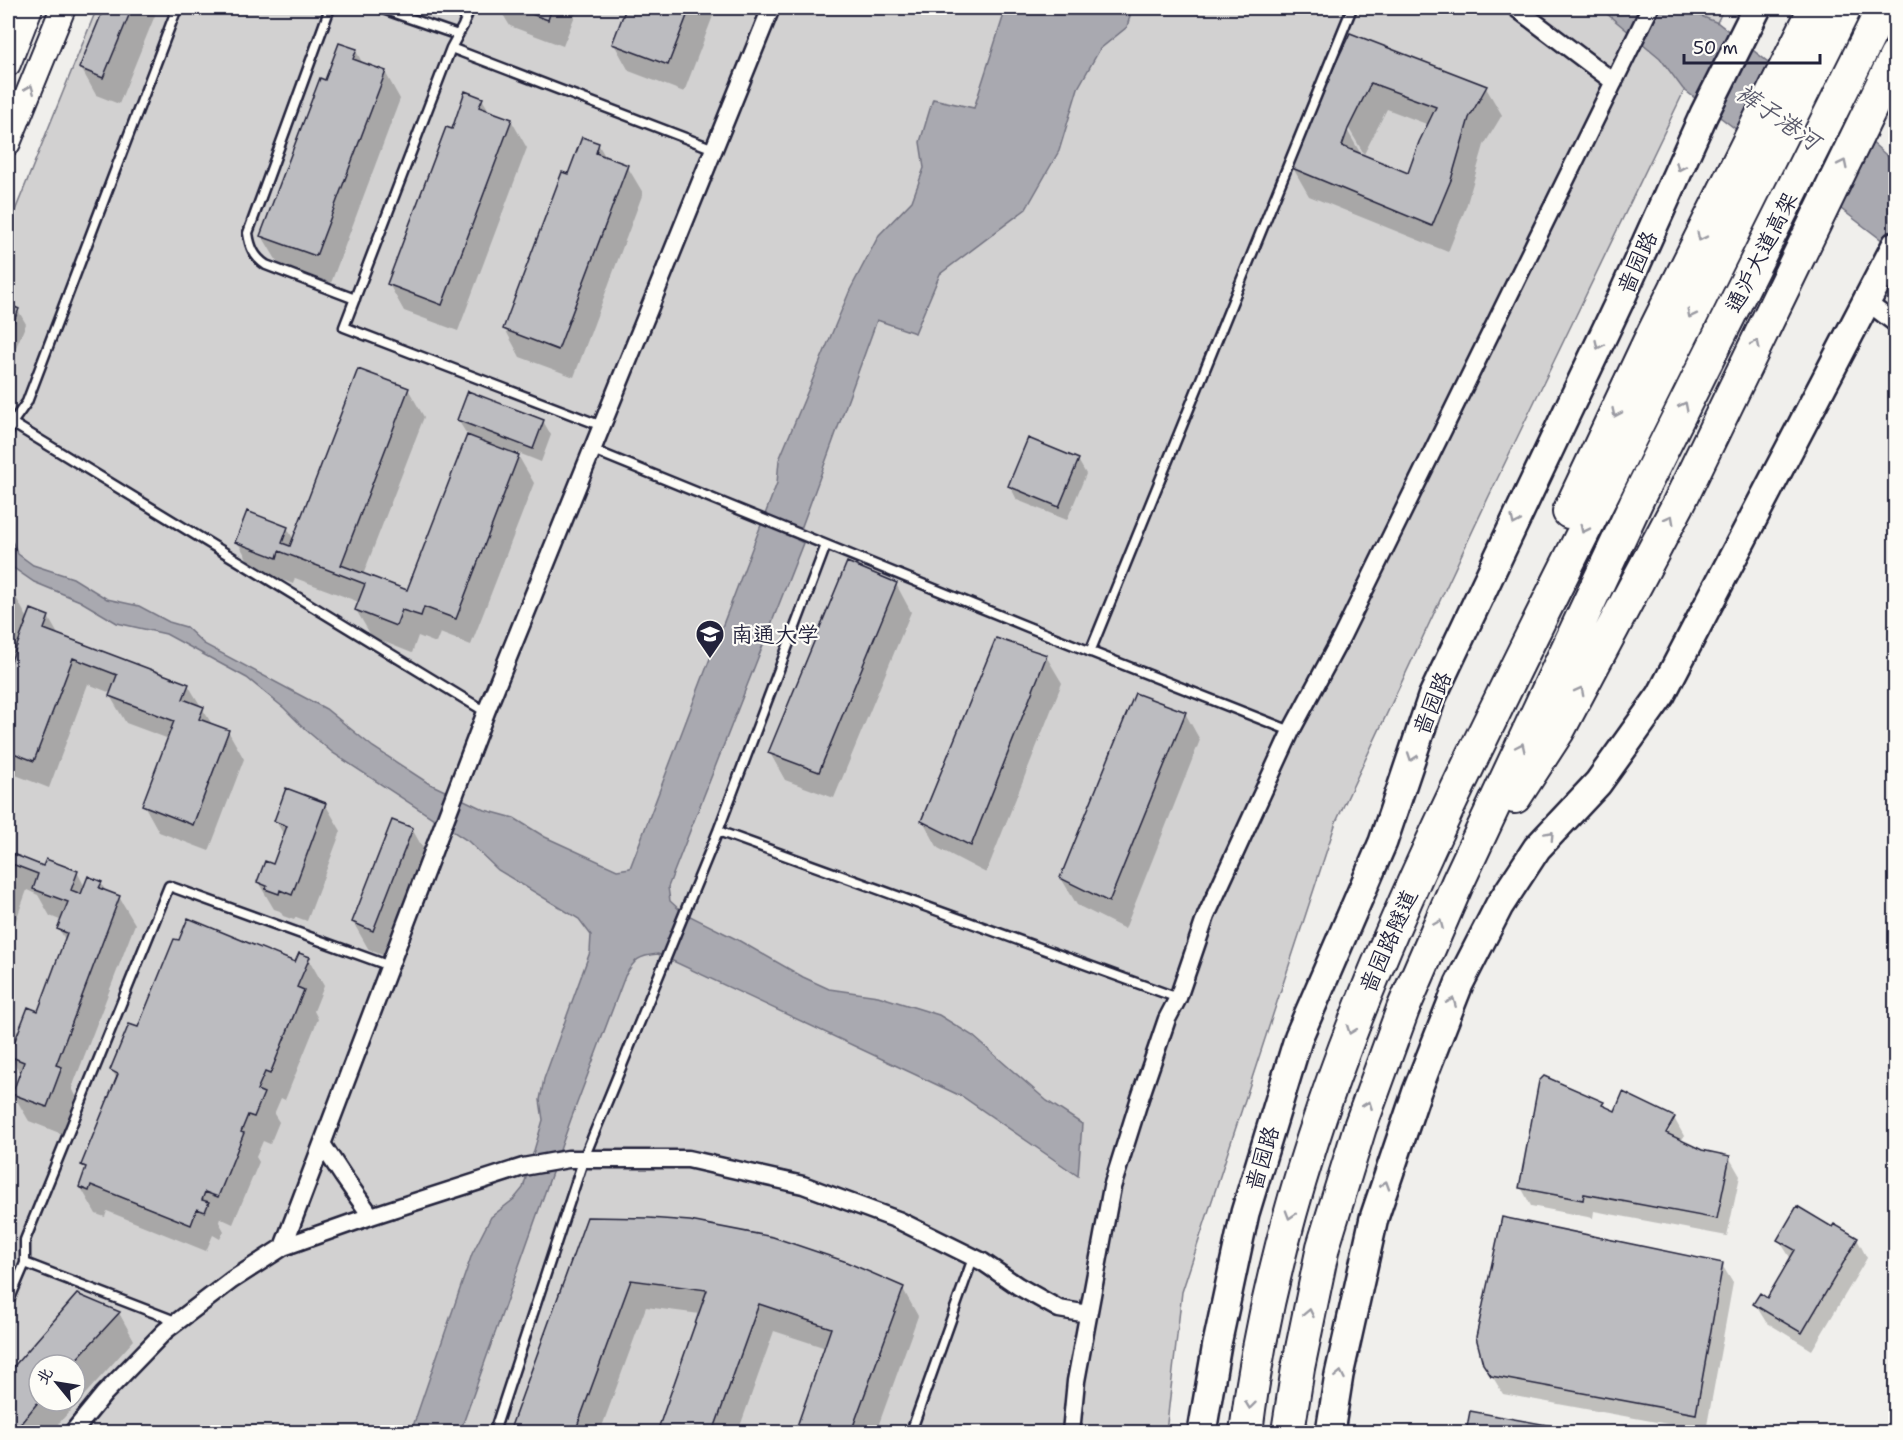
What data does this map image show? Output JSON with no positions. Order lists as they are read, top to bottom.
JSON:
{
  "streets": {
    "highway": ["通沪大道高架", "啬园路隧道"],
    "main road": ["啬园路"]
  },
  "crossings": [
    ["通沪大道高架", "啬园路隧道"]
  ],
  "water": ["裤子港河"],
  "places": {
    "school or university": ["南通大学"]
  },
  "scale_bar": "50 m",
  "north": "top left"
}
